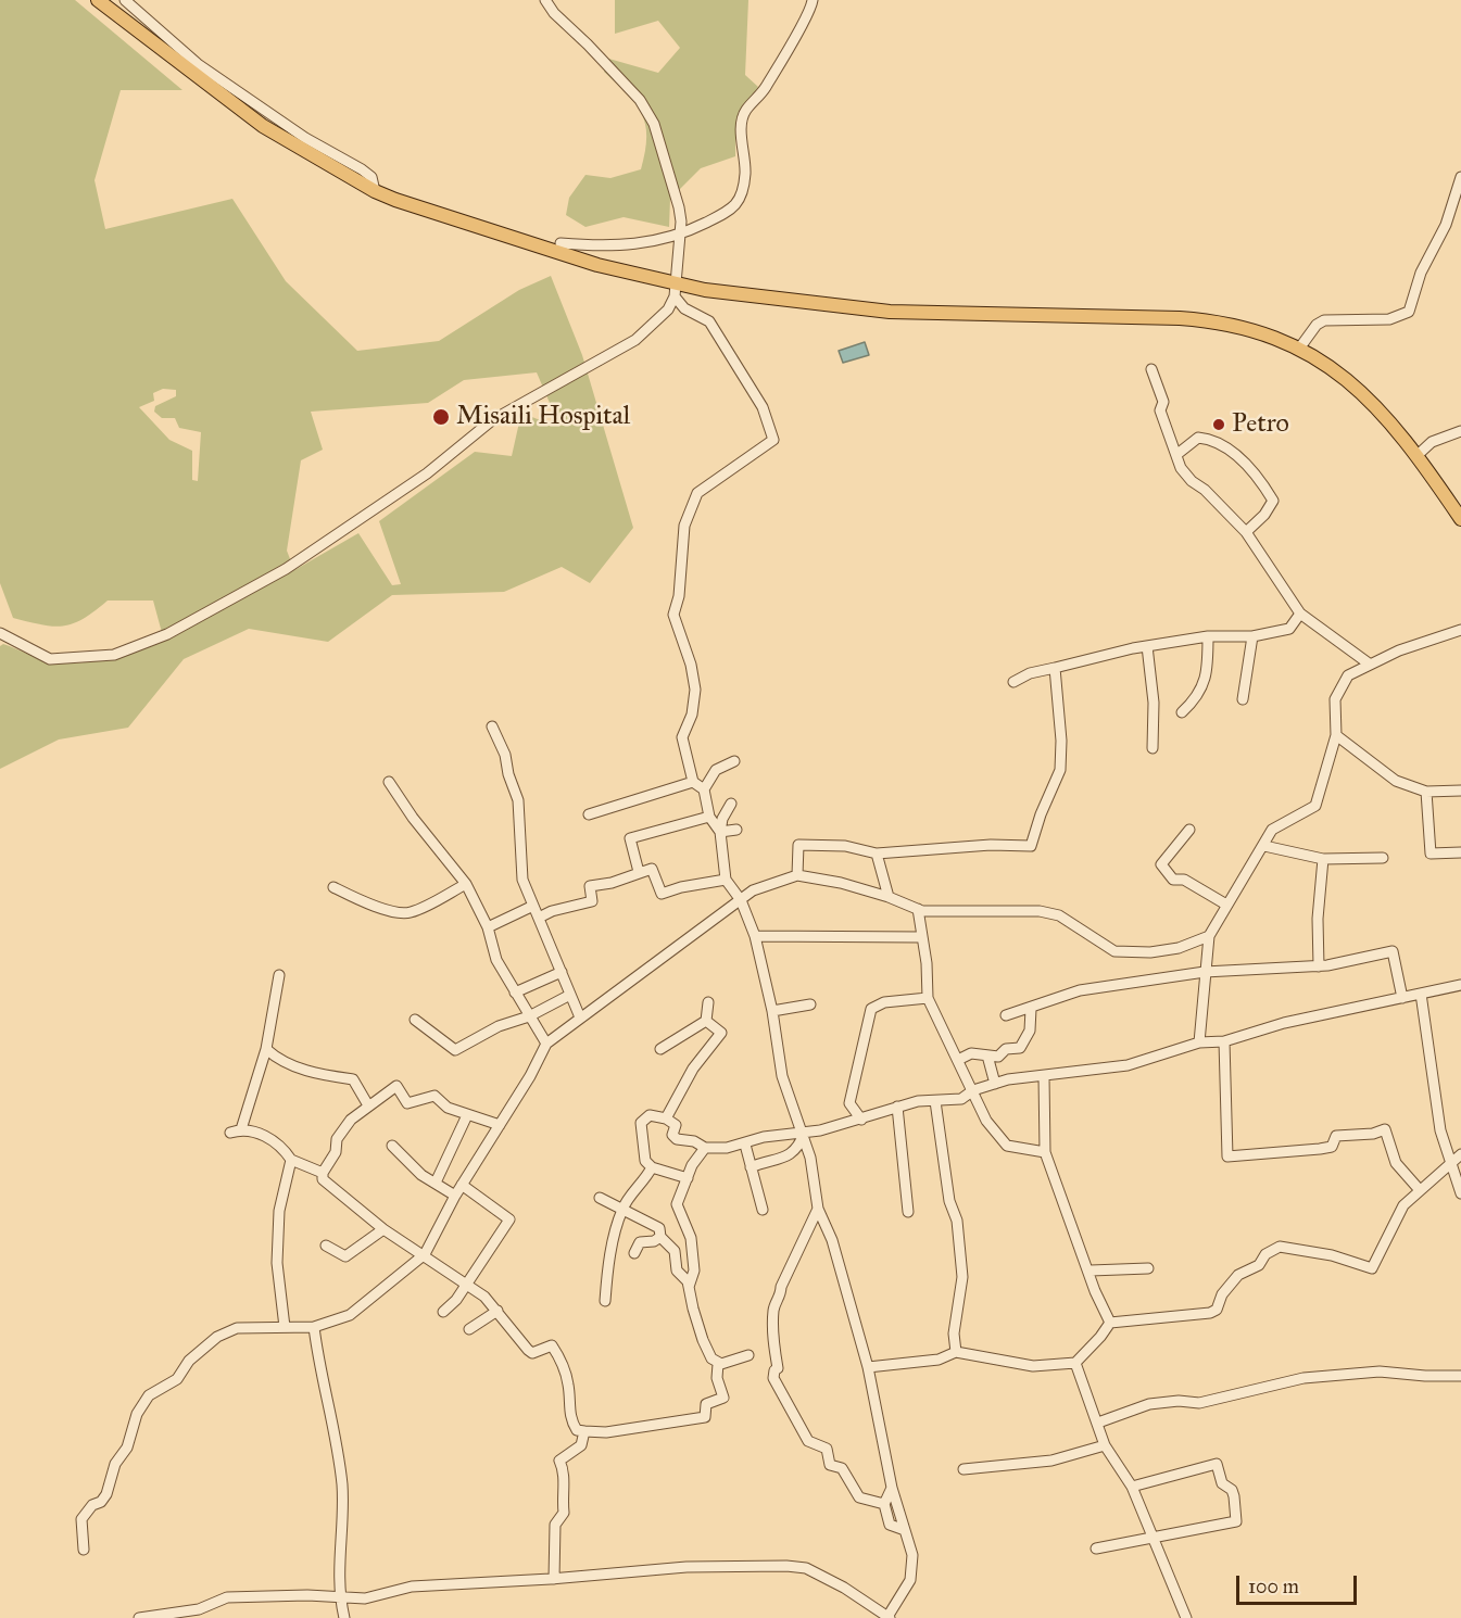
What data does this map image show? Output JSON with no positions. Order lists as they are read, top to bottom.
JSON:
{
  "places": ["Misaili Hospital", "Petro"],
  "scale_bar": "100 m"
}
